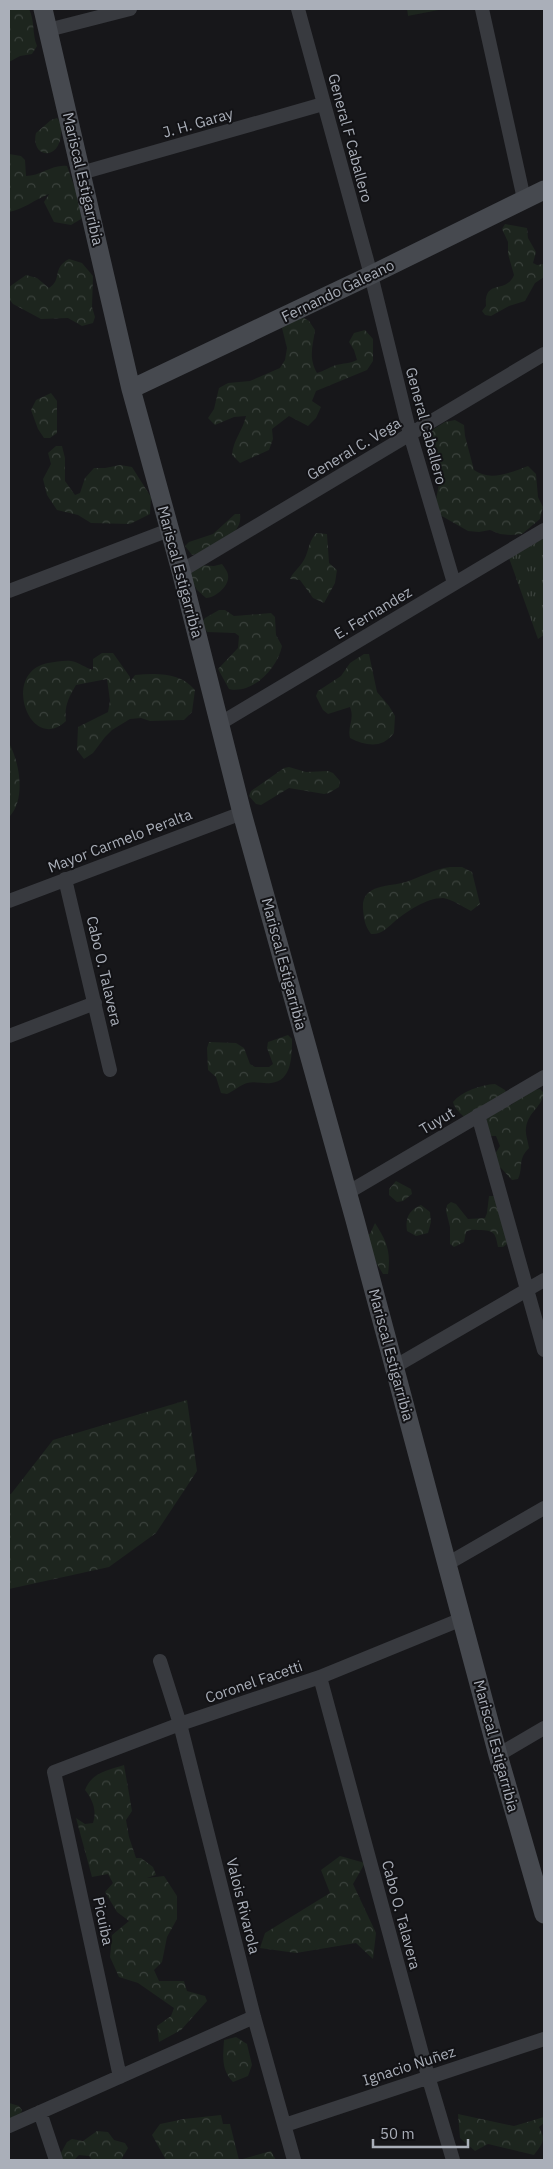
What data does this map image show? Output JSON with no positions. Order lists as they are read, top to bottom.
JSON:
{
  "streets": {
    "street": [
      "J. H. Garay",
      "General F Caballero",
      "Mariscal Estigarribia",
      "Fernando Galeano",
      "General Caballero",
      "General C. Vega",
      "E. Fernandez",
      "Mayor Carmelo Peralta",
      "Cabo O. Talavera",
      "Tuyut",
      "Coronel Facetti",
      "Valois Rivarola",
      "Picuiba",
      "Ignacio Nuñez"
    ]
  },
  "crossings": [
    ["J. H. Garay", "General F Caballero"],
    ["J. H. Garay", "Mariscal Estigarribia"],
    ["General F Caballero", "Fernando Galeano"],
    ["General F Caballero", "General Caballero"],
    ["Mariscal Estigarribia", "Fernando Galeano"],
    ["Mariscal Estigarribia", "General C. Vega"],
    ["Mariscal Estigarribia", "E. Fernandez"],
    ["Mariscal Estigarribia", "Mayor Carmelo Peralta"],
    ["Mariscal Estigarribia", "Tuyut"],
    ["Mariscal Estigarribia", "Coronel Facetti"],
    ["Fernando Galeano", "General Caballero"],
    ["General Caballero", "General C. Vega"],
    ["General Caballero", "E. Fernandez"],
    ["Mayor Carmelo Peralta", "Cabo O. Talavera"],
    ["Cabo O. Talavera", "Coronel Facetti"],
    ["Cabo O. Talavera", "Ignacio Nuñez"],
    ["Coronel Facetti", "Valois Rivarola"],
    ["Coronel Facetti", "Picuiba"],
    ["Valois Rivarola", "Ignacio Nuñez"]
  ],
  "scale_bar": "50 m"
}
